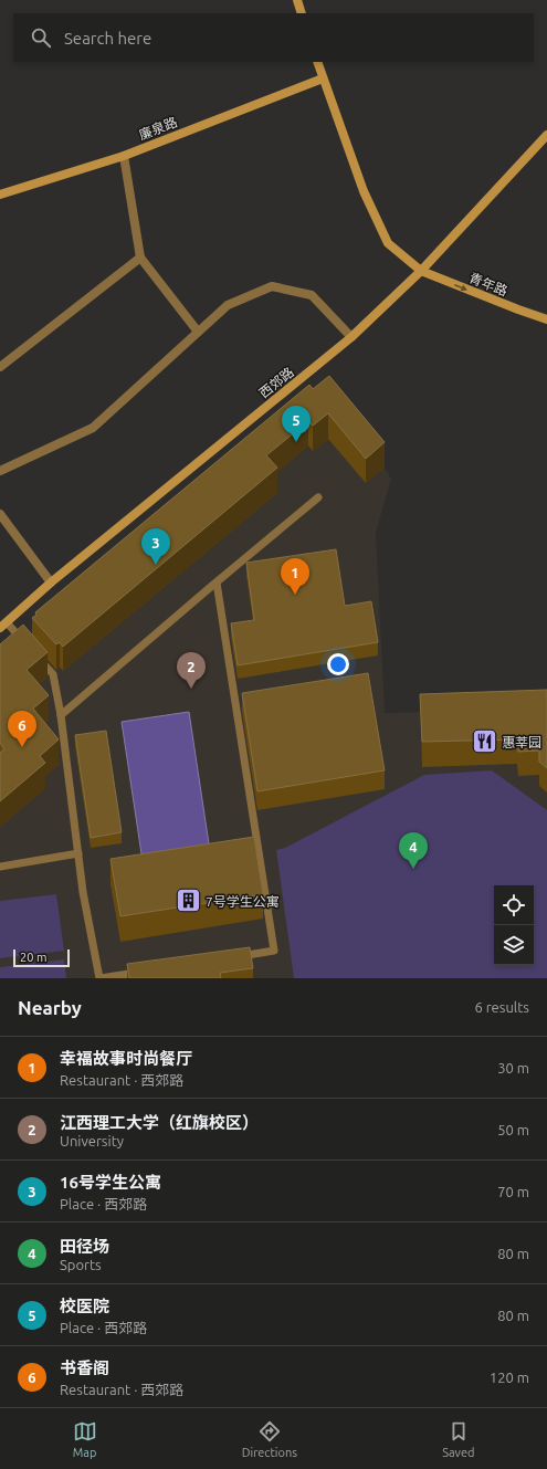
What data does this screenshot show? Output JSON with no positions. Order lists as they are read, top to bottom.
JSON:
{
  "streets": {
    "street": ["廉泉路", "青年路", "西郊路"]
  },
  "crossings": [
    ["廉泉路", "青年路"],
    ["青年路", "西郊路"]
  ],
  "one_way": ["青年路"],
  "places": {
    "restaurant": ["惠莘园"],
    "building": ["7号学生公寓"]
  },
  "scale_bar": "20 m",
  "page": {
    "search": "Search here",
    "pins": [
      "5",
      "3",
      "1",
      "2",
      "6",
      "4"
    ],
    "scale": "20 m",
    "heading": ["Nearby", "6 results"],
    "list": [
      {
        "mark": "1",
        "name": "幸福故事时尚餐厅",
        "note": "Restaurant · 西郊路",
        "value": "30 m"
      },
      {
        "mark": "2",
        "name": "江西理工大学（红旗校区）",
        "note": "University",
        "value": "50 m"
      },
      {
        "mark": "3",
        "name": "16号学生公寓",
        "note": "Place · 西郊路",
        "value": "70 m"
      },
      {
        "mark": "4",
        "name": "田径场",
        "note": "Sports",
        "value": "80 m"
      },
      {
        "mark": "5",
        "name": "校医院",
        "note": "Place · 西郊路",
        "value": "80 m"
      },
      {
        "mark": "6",
        "name": "书香阁",
        "note": "Restaurant · 西郊路",
        "value": "120 m"
      }
    ],
    "nav": ["Map", "Directions", "Saved"]
  }
}
